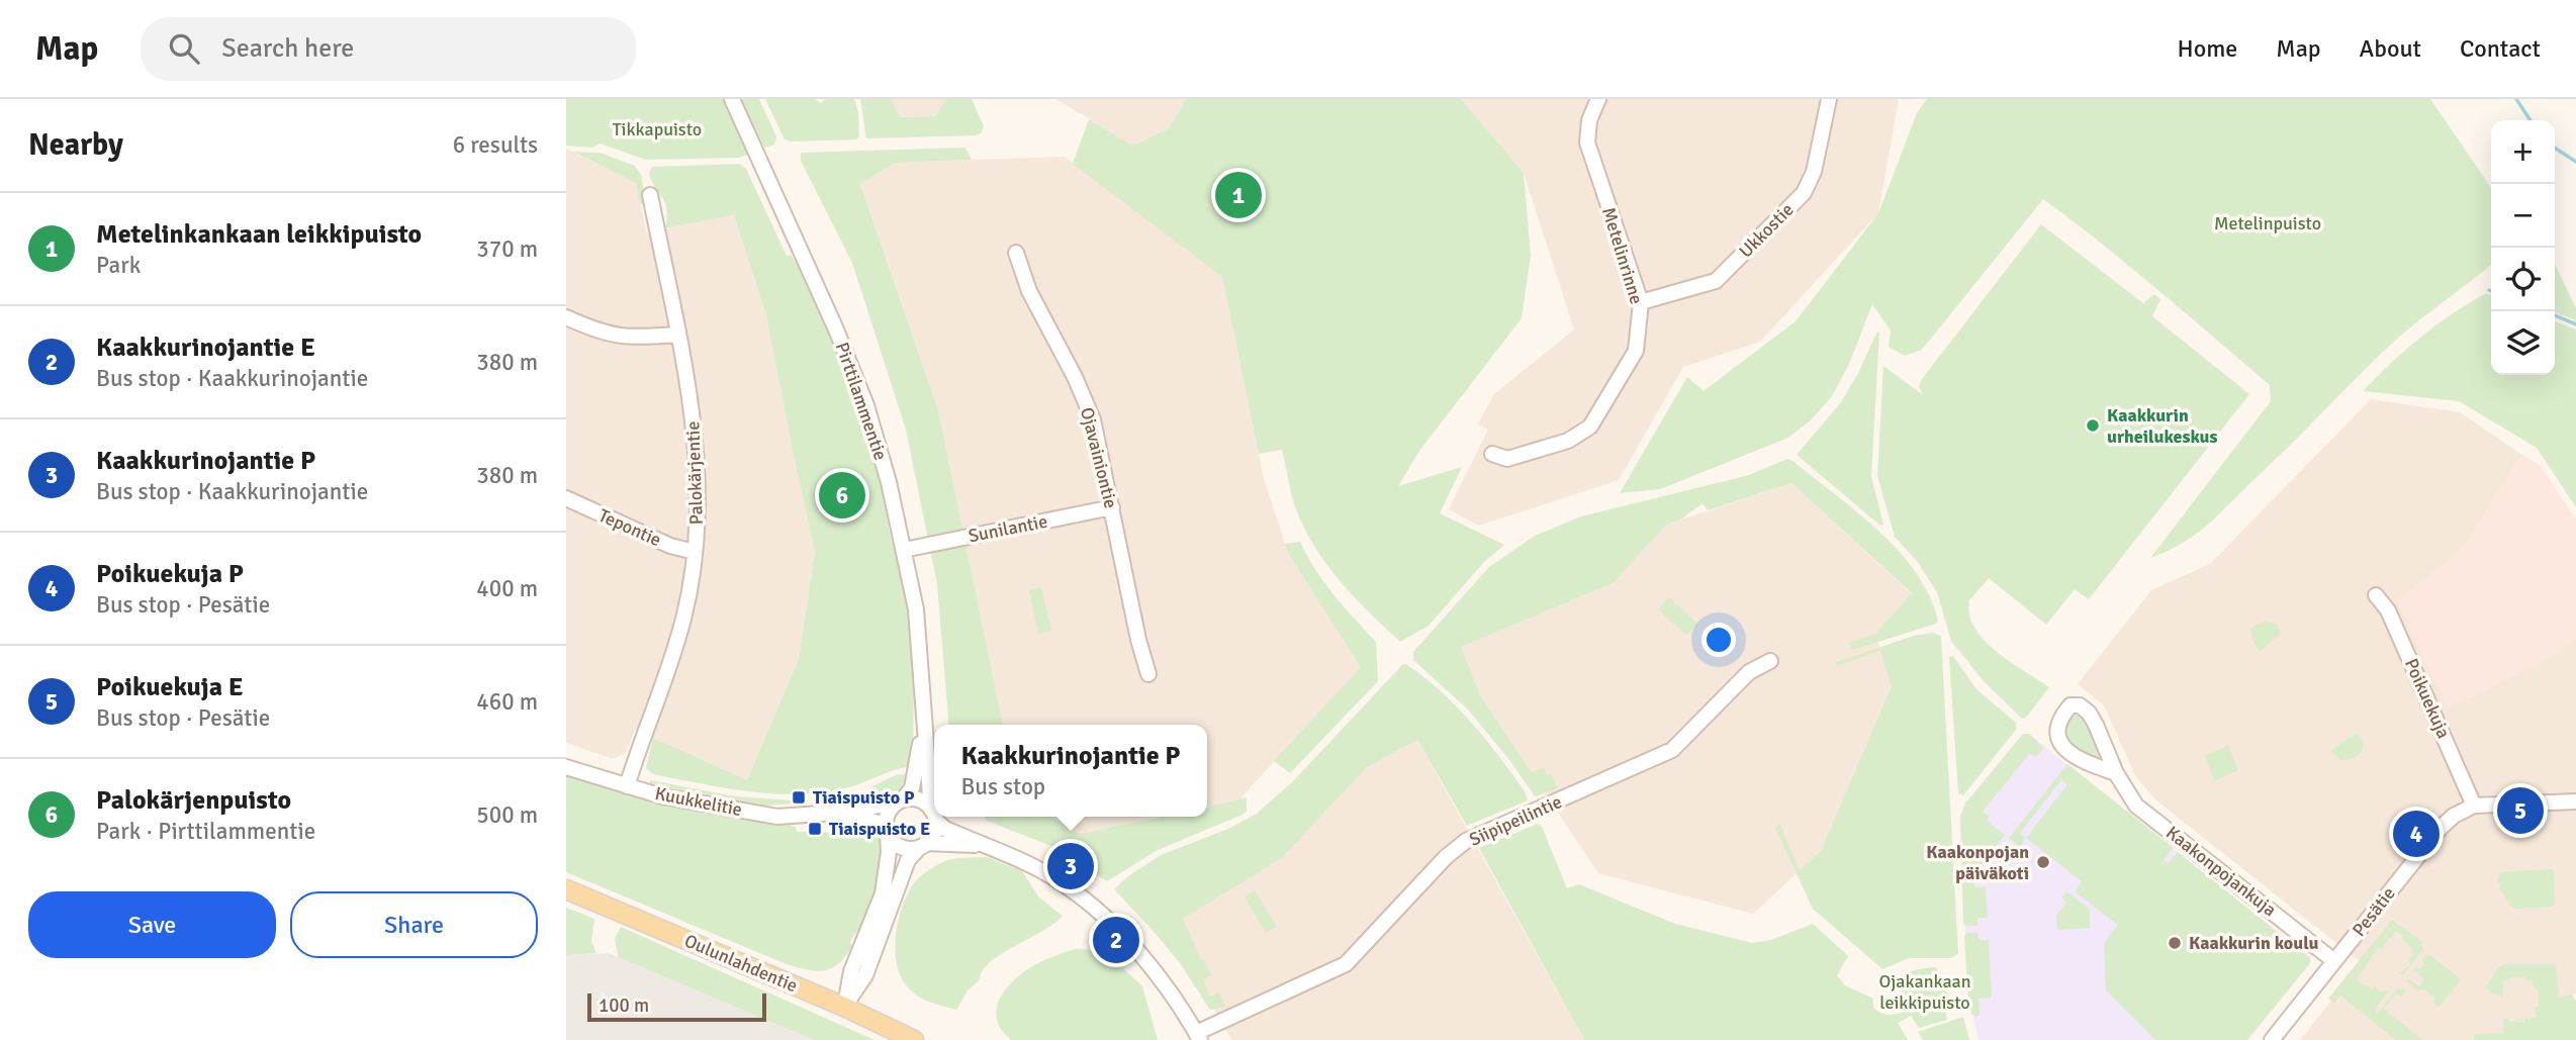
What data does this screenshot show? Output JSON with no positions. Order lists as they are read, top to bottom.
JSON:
{
  "streets": {
    "main road": ["Oulunlahdentie"],
    "street": [
      "Ukkostie",
      "Metelinrinne",
      "Pirttilammentie",
      "Ojavainiontie",
      "Palokärjentie",
      "Tepontie",
      "Sunilantie",
      "Poikuekuja",
      "Kuukkelitie",
      "Siipipeilintie",
      "Kaakonpojankuja",
      "Pesätie"
    ]
  },
  "crossings": [
    ["Ukkostie", "Metelinrinne"],
    ["Pirttilammentie", "Sunilantie"],
    ["Pirttilammentie", "Kuukkelitie"],
    ["Ojavainiontie", "Sunilantie"],
    ["Palokärjentie", "Tepontie"],
    ["Palokärjentie", "Kuukkelitie"],
    ["Poikuekuja", "Pesätie"],
    ["Kaakonpojankuja", "Pesätie"]
  ],
  "parks": ["Tikkapuisto", "Metelinpuisto", "Ojakankaan leikkipuisto"],
  "places": {
    "other": ["Kaakkurin urheilukeskus", "Kaakonpojan päiväkoti", "Kaakkurin koulu"],
    "transit": ["Tiaispuisto P", "Tiaispuisto E"]
  },
  "scale_bar": "100 m",
  "page": {
    "header": "Map",
    "search": "Search here",
    "nav": [
      "Home",
      "Map",
      "About",
      "Contact"
    ],
    "heading": ["Nearby", "6 results"],
    "map_buttons": ["+", "−"],
    "pins": [
      "1",
      "6",
      "5",
      "4",
      "3",
      "2"
    ],
    "list": [
      {
        "mark": "1",
        "name": "Metelinkankaan leikkipuisto",
        "note": "Park",
        "value": "370 m"
      },
      {
        "mark": "2",
        "name": "Kaakkurinojantie E",
        "note": "Bus stop · Kaakkurinojantie",
        "value": "380 m"
      },
      {
        "mark": "3",
        "name": "Kaakkurinojantie P",
        "note": "Bus stop · Kaakkurinojantie",
        "value": "380 m"
      },
      {
        "mark": "4",
        "name": "Poikuekuja P",
        "note": "Bus stop · Pesätie",
        "value": "400 m"
      },
      {
        "mark": "5",
        "name": "Poikuekuja E",
        "note": "Bus stop · Pesätie",
        "value": "460 m"
      },
      {
        "mark": "6",
        "name": "Palokärjenpuisto",
        "note": "Park · Pirttilammentie",
        "value": "500 m"
      }
    ],
    "popup": ["Kaakkurinojantie P", "Bus stop"],
    "buttons": ["Save", "Share"],
    "scale": "100 m"
  }
}
